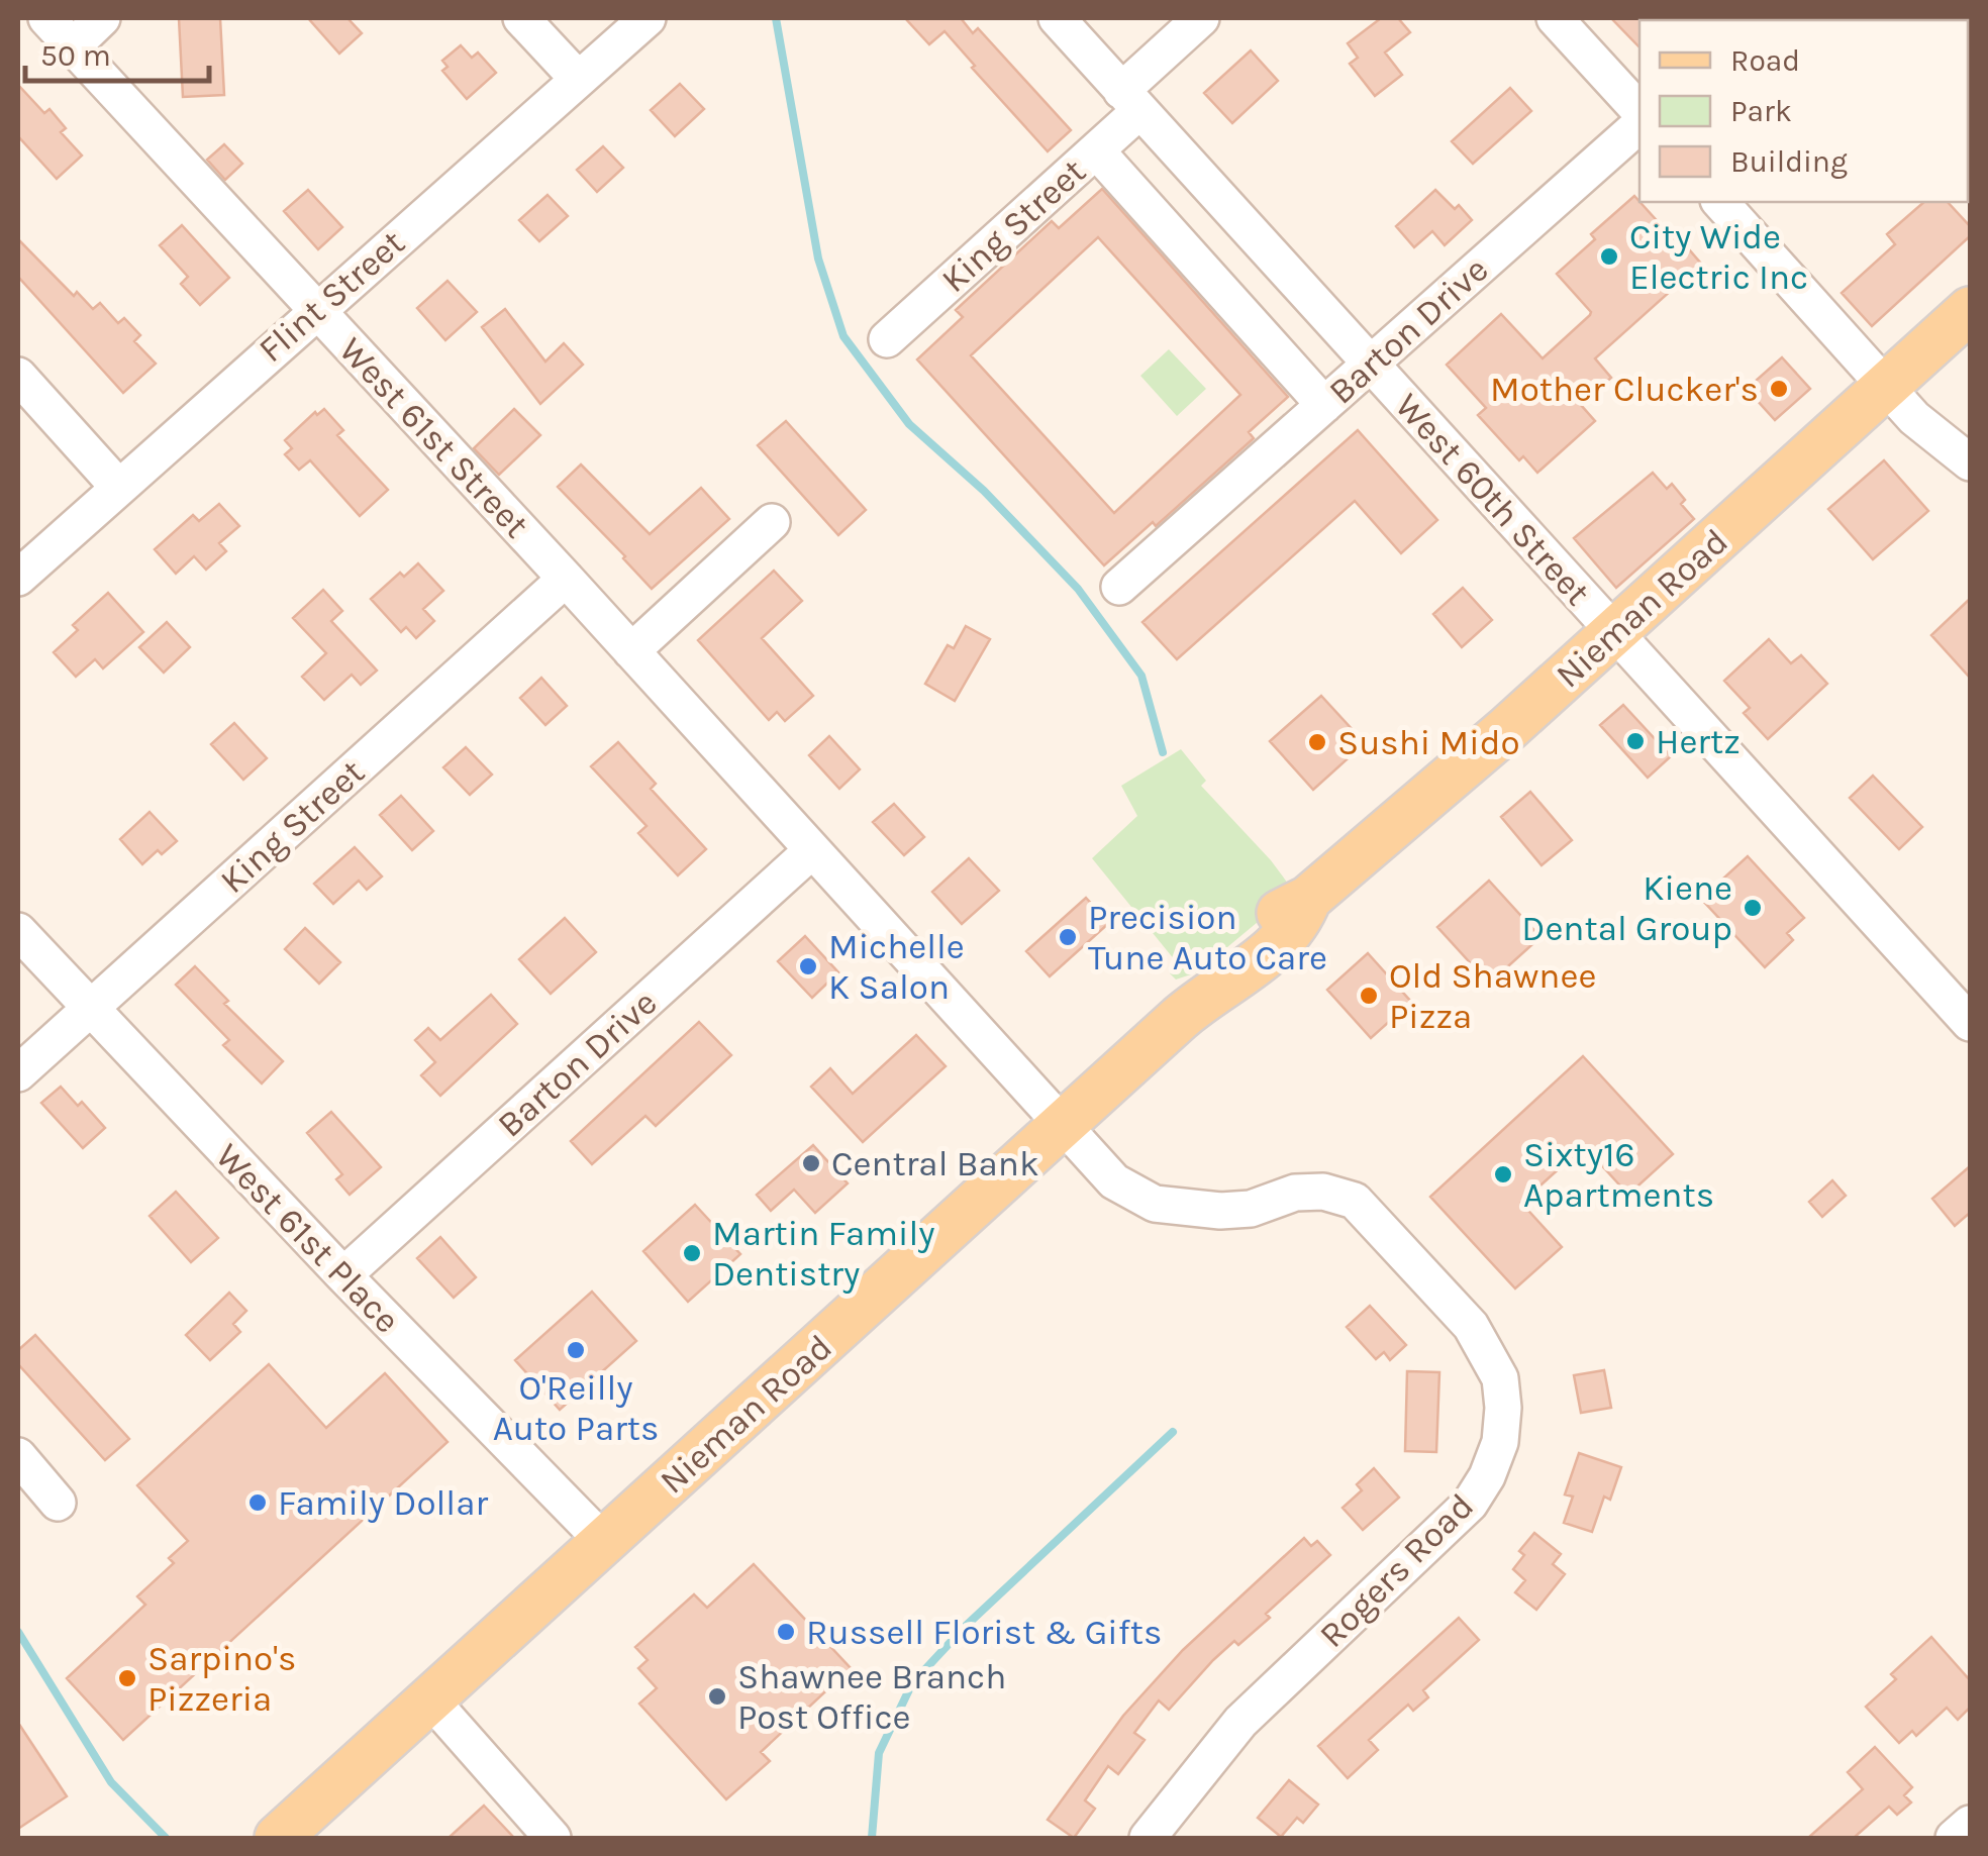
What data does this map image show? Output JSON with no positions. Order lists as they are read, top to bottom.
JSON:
{
  "streets": {
    "main road": ["Nieman Road"],
    "street": [
      "King Street",
      "Flint Street",
      "Barton Drive",
      "West 61st Street",
      "West 60th Street",
      "West 61st Place",
      "Rogers Road"
    ]
  },
  "crossings": [
    ["King Street", "West 61st Street"],
    ["King Street", "West 60th Street"],
    ["King Street", "West 61st Place"],
    ["Flint Street", "West 61st Street"],
    ["Barton Drive", "West 61st Street"],
    ["Barton Drive", "West 60th Street"],
    ["Barton Drive", "West 61st Place"],
    ["West 61st Street", "Nieman Road"],
    ["West 61st Street", "Rogers Road"],
    ["West 60th Street", "Nieman Road"],
    ["Nieman Road", "West 61st Place"],
    ["Nieman Road", "Rogers Road"]
  ],
  "places": [
    "City Wide Electric Inc",
    "Mother Clucker's",
    "Hertz",
    "Sushi Mido",
    "Kiene Dental Group",
    "Precision Tune Auto Care",
    "Michelle K Salon",
    "Old Shawnee Pizza",
    "Central Bank",
    "Sixty16 Apartments",
    "Martin Family Dentistry",
    "O'Reilly Auto Parts",
    "Family Dollar",
    "Russell Florist & Gifts",
    "Sarpino's Pizzeria",
    "Shawnee Branch Post Office"
  ],
  "legend": ["Road", "Park", "Building"],
  "scale_bar": "50 m"
}
